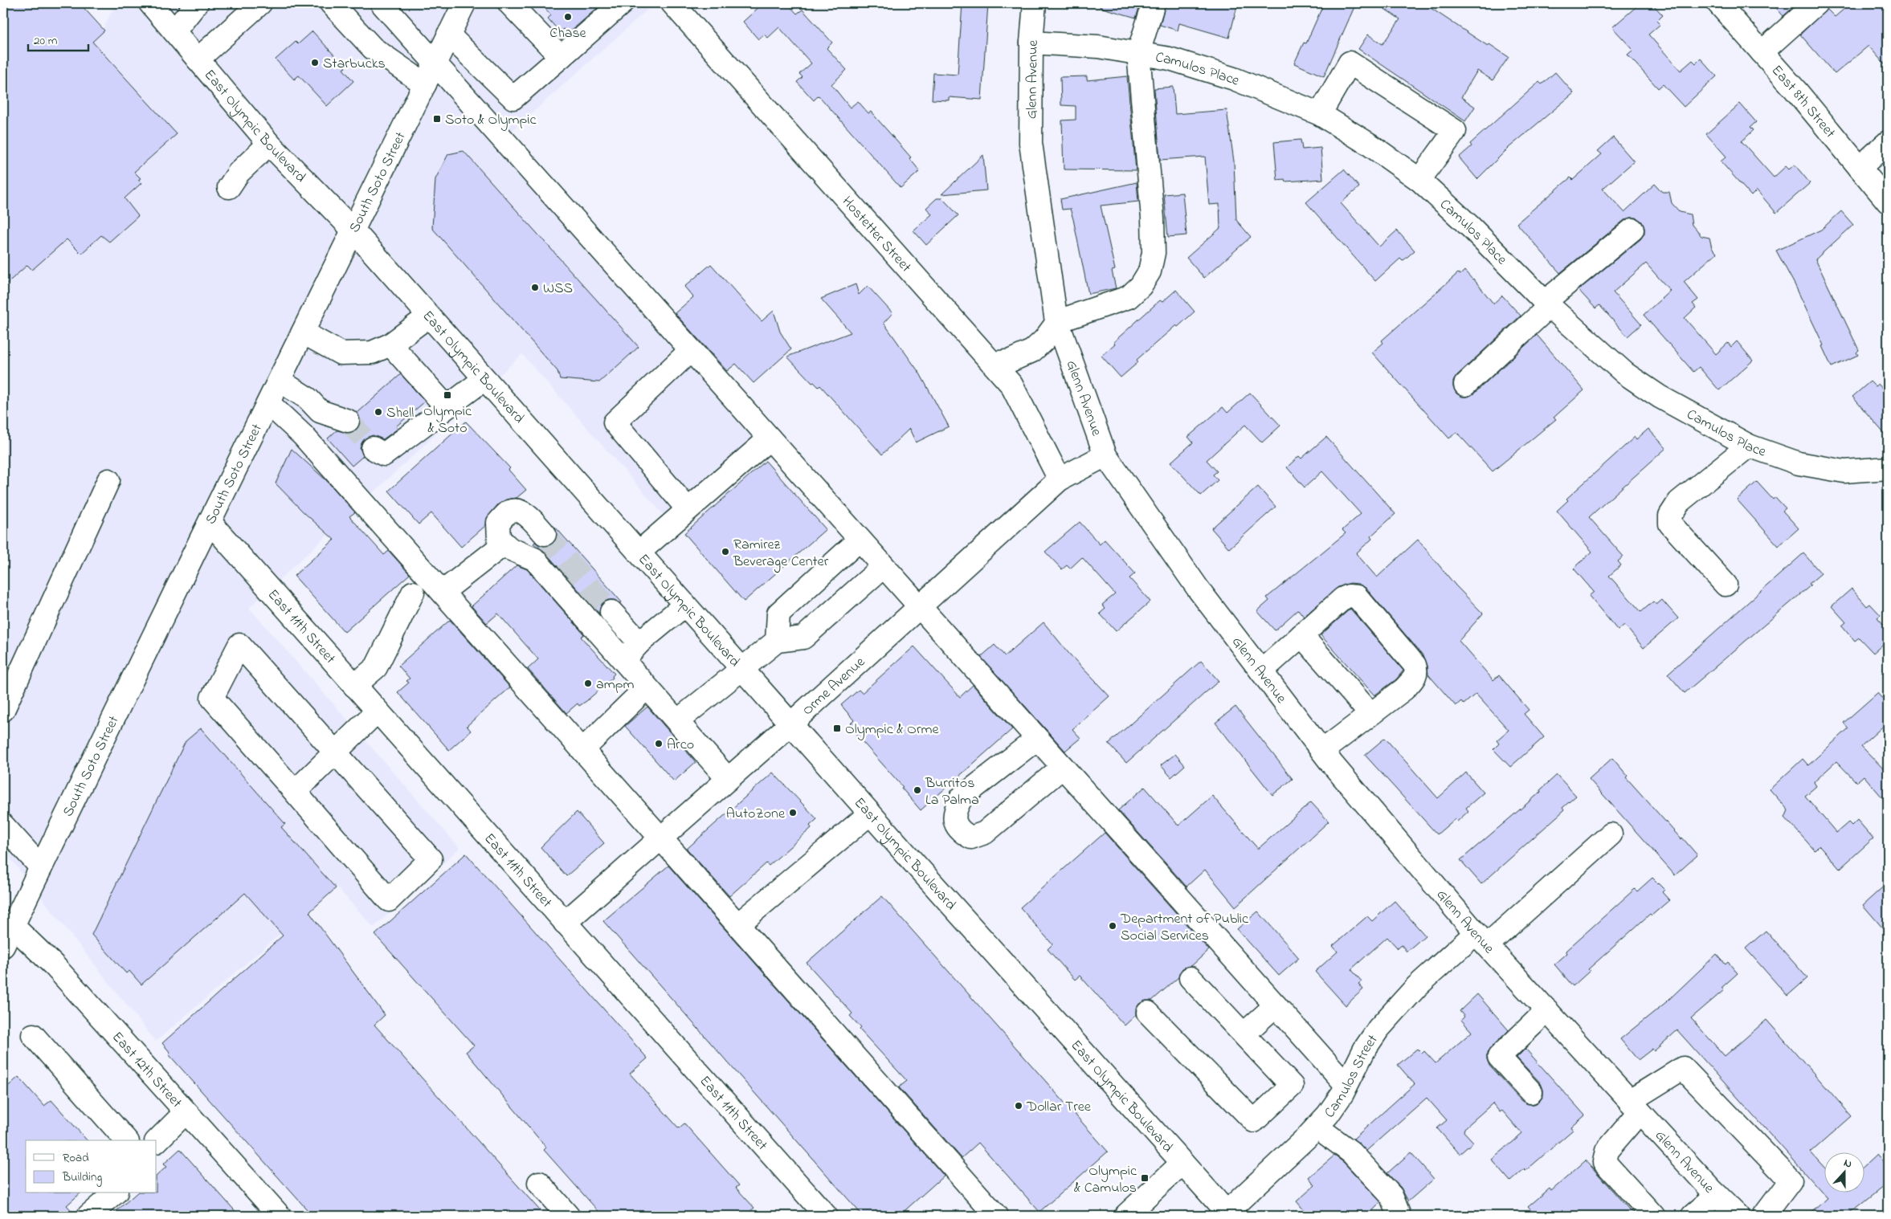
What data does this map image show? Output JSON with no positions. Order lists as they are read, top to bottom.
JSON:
{
  "streets": {
    "street": [
      "Camulos Place",
      "Glenn Avenue",
      "East 8th Street",
      "East Olympic Boulevard",
      "South Soto Street",
      "Hostetter Street",
      "East 11th Street",
      "Orme Avenue",
      "East 12th Street",
      "Camulos Street"
    ]
  },
  "crossings": [
    ["Camulos Place", "Glenn Avenue"],
    ["Glenn Avenue", "Orme Avenue"],
    ["Glenn Avenue", "Camulos Street"],
    ["East Olympic Boulevard", "South Soto Street"],
    ["East Olympic Boulevard", "Orme Avenue"],
    ["East Olympic Boulevard", "Camulos Street"],
    ["South Soto Street", "East 11th Street"],
    ["South Soto Street", "East 12th Street"],
    ["Hostetter Street", "Orme Avenue"],
    ["East 11th Street", "Orme Avenue"]
  ],
  "places": {
    "other": [
      "Chase",
      "Starbucks",
      "WSS",
      "Shell",
      "Ramirez Beverage Center",
      "ampm",
      "Arco",
      "Burritos La Palma",
      "AutoZone",
      "Department of Public Social Services",
      "Dollar Tree"
    ],
    "transit": [
      "Soto & Olympic",
      "Olympic & Soto",
      "Olympic & Orme",
      "Olympic & Camulos"
    ]
  },
  "legend": ["Road", "Building"],
  "scale_bar": "20 m",
  "north": "top"
}
